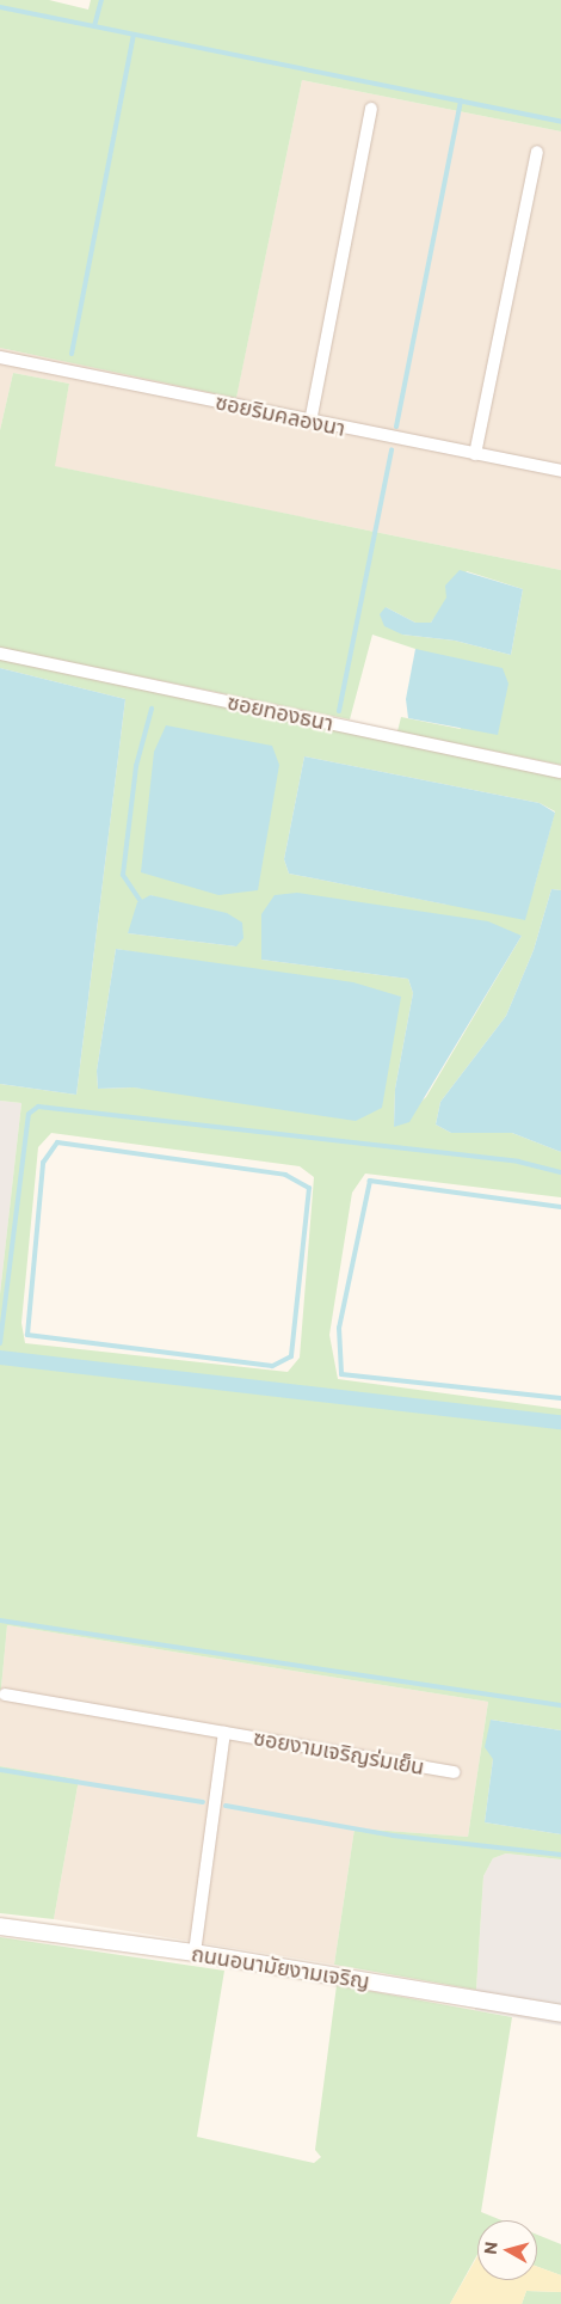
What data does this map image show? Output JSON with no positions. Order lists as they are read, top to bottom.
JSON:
{
  "streets": {
    "street": [
      "ซอยริมคลองนา",
      "ซอยทองธนา",
      "ซอยงามเจริญร่มเย็น",
      "ถนนอนามัยงามเจริญ"
    ]
  },
  "crossings": [
    ["ซอยงามเจริญร่มเย็น", "ถนนอนามัยงามเจริญ"]
  ],
  "north": "left"
}
